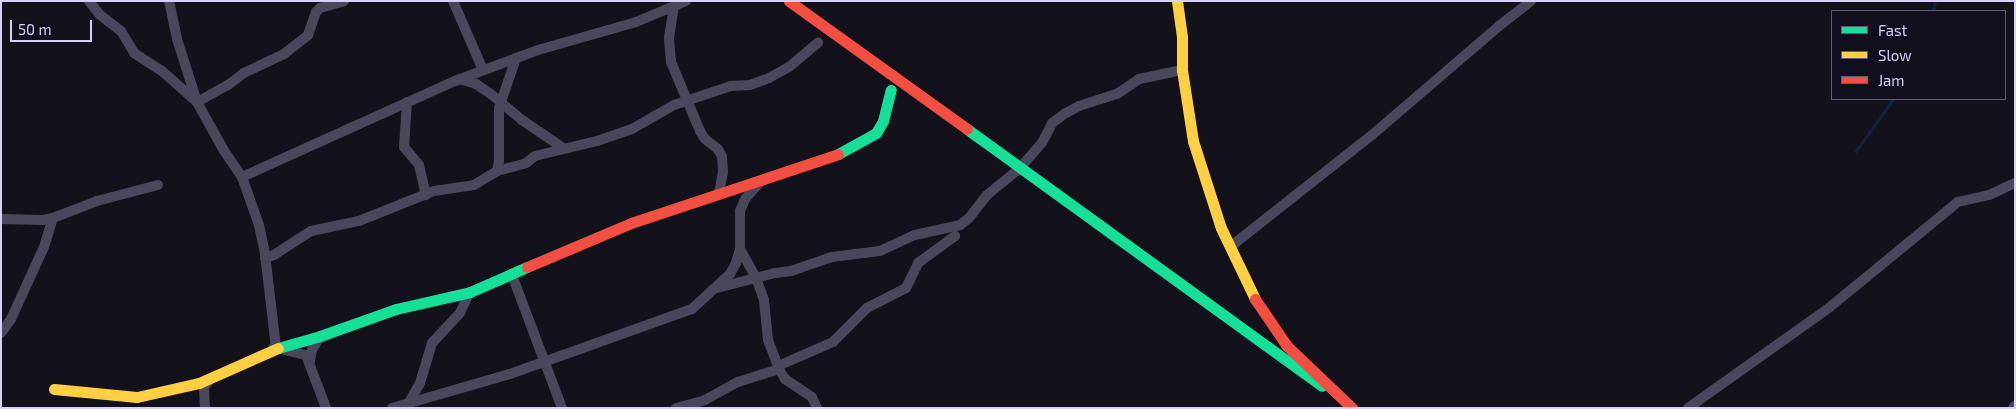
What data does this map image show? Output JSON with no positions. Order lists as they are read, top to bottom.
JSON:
{
  "legend": ["Fast", "Slow", "Jam"],
  "scale_bar": "50 m"
}
